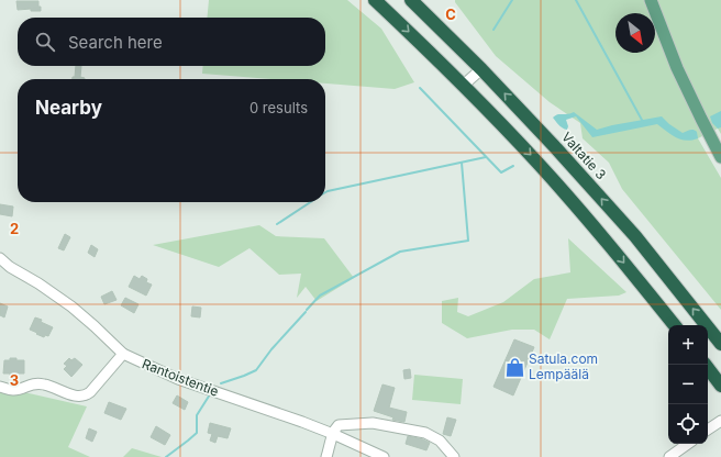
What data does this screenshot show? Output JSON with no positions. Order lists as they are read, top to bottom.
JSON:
{
  "streets": {
    "highway": ["Valtatie 3"],
    "street": ["Rantoistentie"]
  },
  "places": {
    "shop": ["Satula.com Lempäälä"]
  },
  "north": "bottom right",
  "page": {
    "search": "Search here",
    "heading": ["Nearby", "0 results"],
    "map_buttons": ["+", "−"]
  },
  "grid": {
    "columns": ["C"],
    "rows": ["2", "3"]
  }
}
